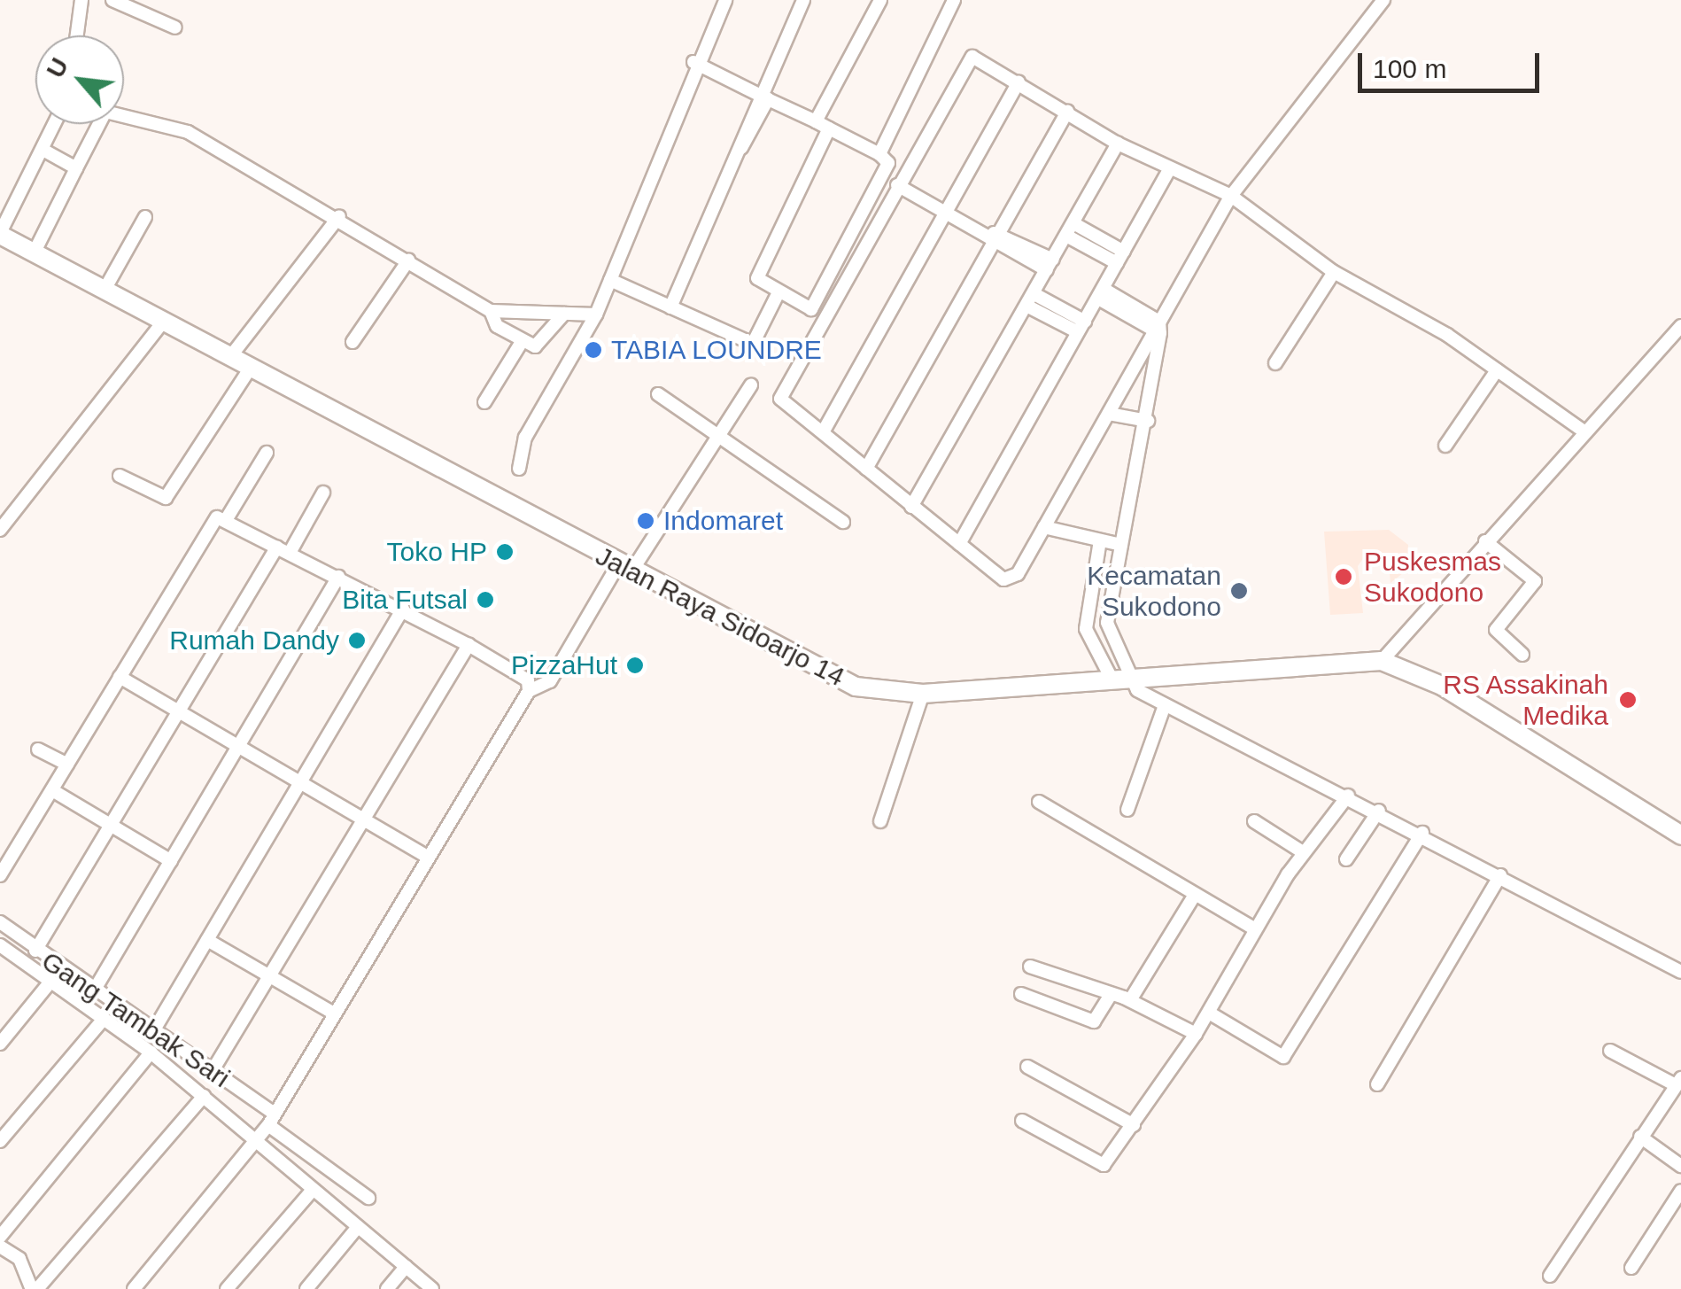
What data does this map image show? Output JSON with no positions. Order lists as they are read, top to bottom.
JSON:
{
  "streets": {
    "main road": ["Jalan Raya Sidoarjo 14"],
    "street": ["Gang Tambak Sari"]
  },
  "places": [
    "TABIA LOUNDRE",
    "Indomaret",
    "Toko HP",
    "Puskesmas Sukodono",
    "Kecamatan Sukodono",
    "Bita Futsal",
    "Rumah Dandy",
    "PizzaHut",
    "RS Assakinah Medika"
  ],
  "scale_bar": "100 m",
  "north": "top left"
}
